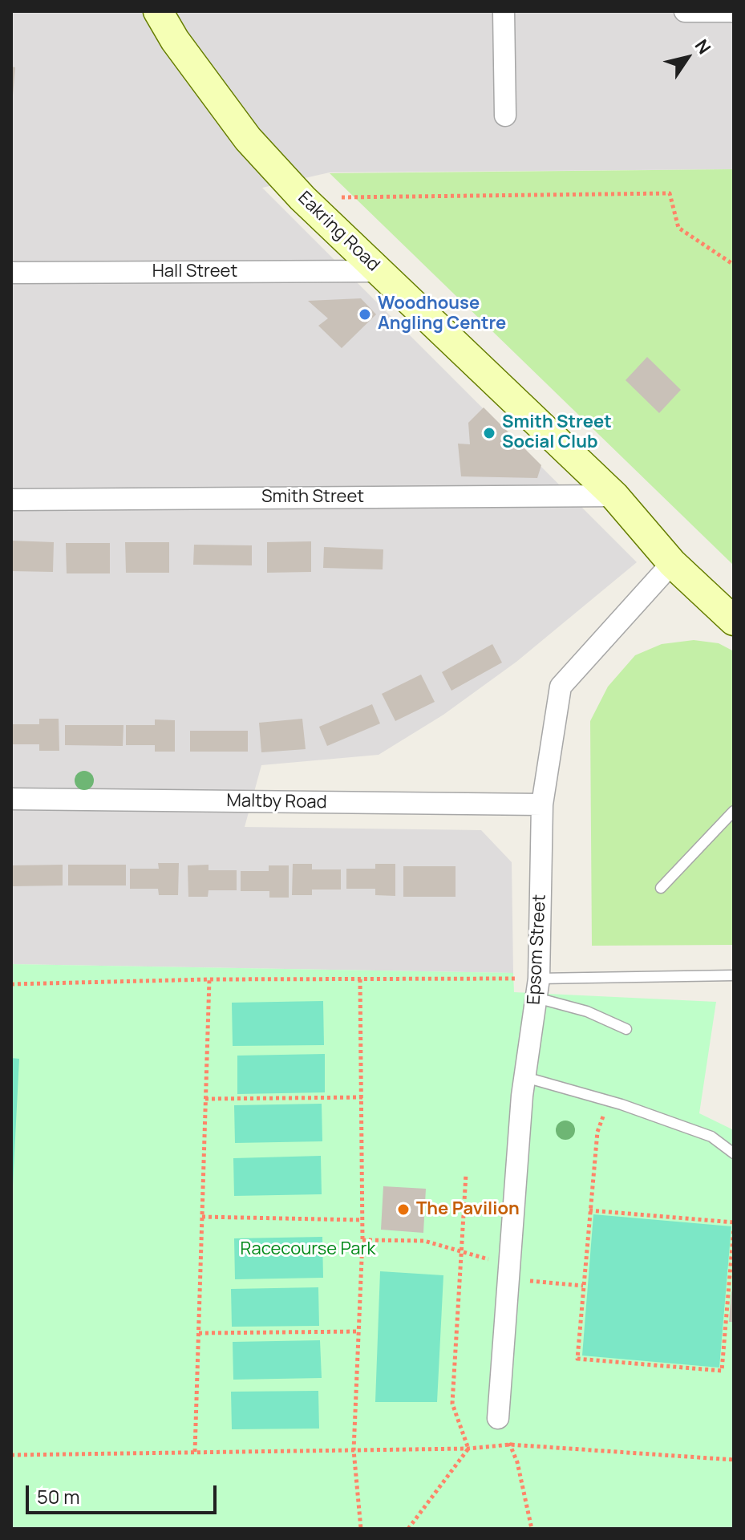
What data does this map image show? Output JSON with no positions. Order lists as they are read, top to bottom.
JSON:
{
  "streets": {
    "street": [
      "Eakring Road",
      "Hall Street",
      "Smith Street",
      "Maltby Road",
      "Epsom Street"
    ]
  },
  "crossings": [
    ["Eakring Road", "Hall Street"],
    ["Eakring Road", "Smith Street"],
    ["Eakring Road", "Epsom Street"],
    ["Maltby Road", "Epsom Street"]
  ],
  "parks": ["Racecourse Park"],
  "places": ["Woodhouse Angling Centre", "Smith Street Social Club", "The Pavilion"],
  "scale_bar": "50 m",
  "north": "top right"
}
